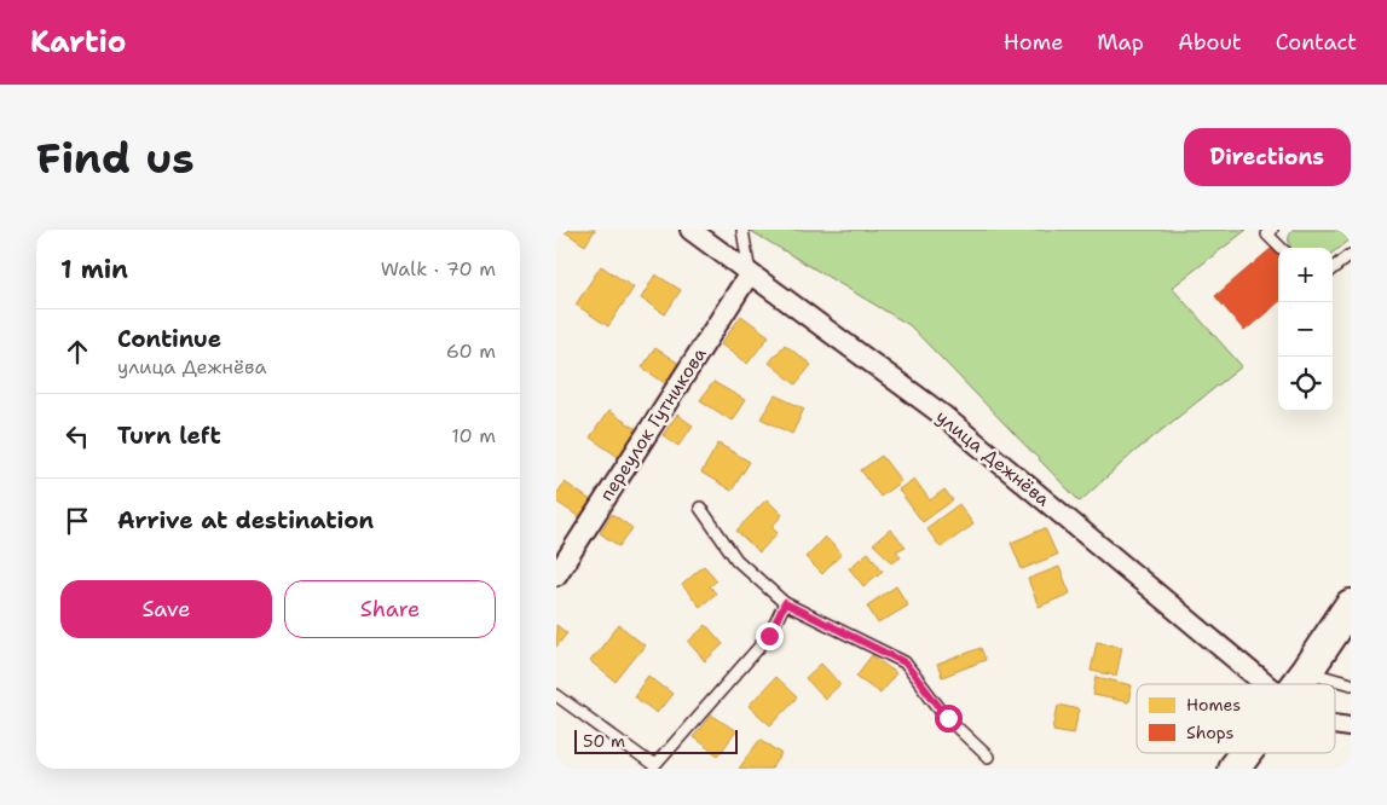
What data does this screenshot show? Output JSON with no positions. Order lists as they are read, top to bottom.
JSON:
{
  "streets": {
    "street": ["переулок Гутникова", "улица Дежнёва"]
  },
  "crossings": [
    ["переулок Гутникова", "улица Дежнёва"]
  ],
  "legend": ["Homes", "Shops"],
  "scale_bar": "50 m",
  "page": {
    "header": "Kartio",
    "nav": [
      "Home",
      "Map",
      "About",
      "Contact"
    ],
    "buttons": [
      "Directions",
      ["Save", "Share"]
    ],
    "title": "Find us",
    "heading": ["1 min", "Walk · 70 m"],
    "map_buttons": ["+", "−"],
    "list": [
      ["Continue", "улица Дежнёва", "60 m"],
      ["Turn left", "10 m"],
      "Arrive at destination"
    ],
    "scale": "50 m"
  }
}
